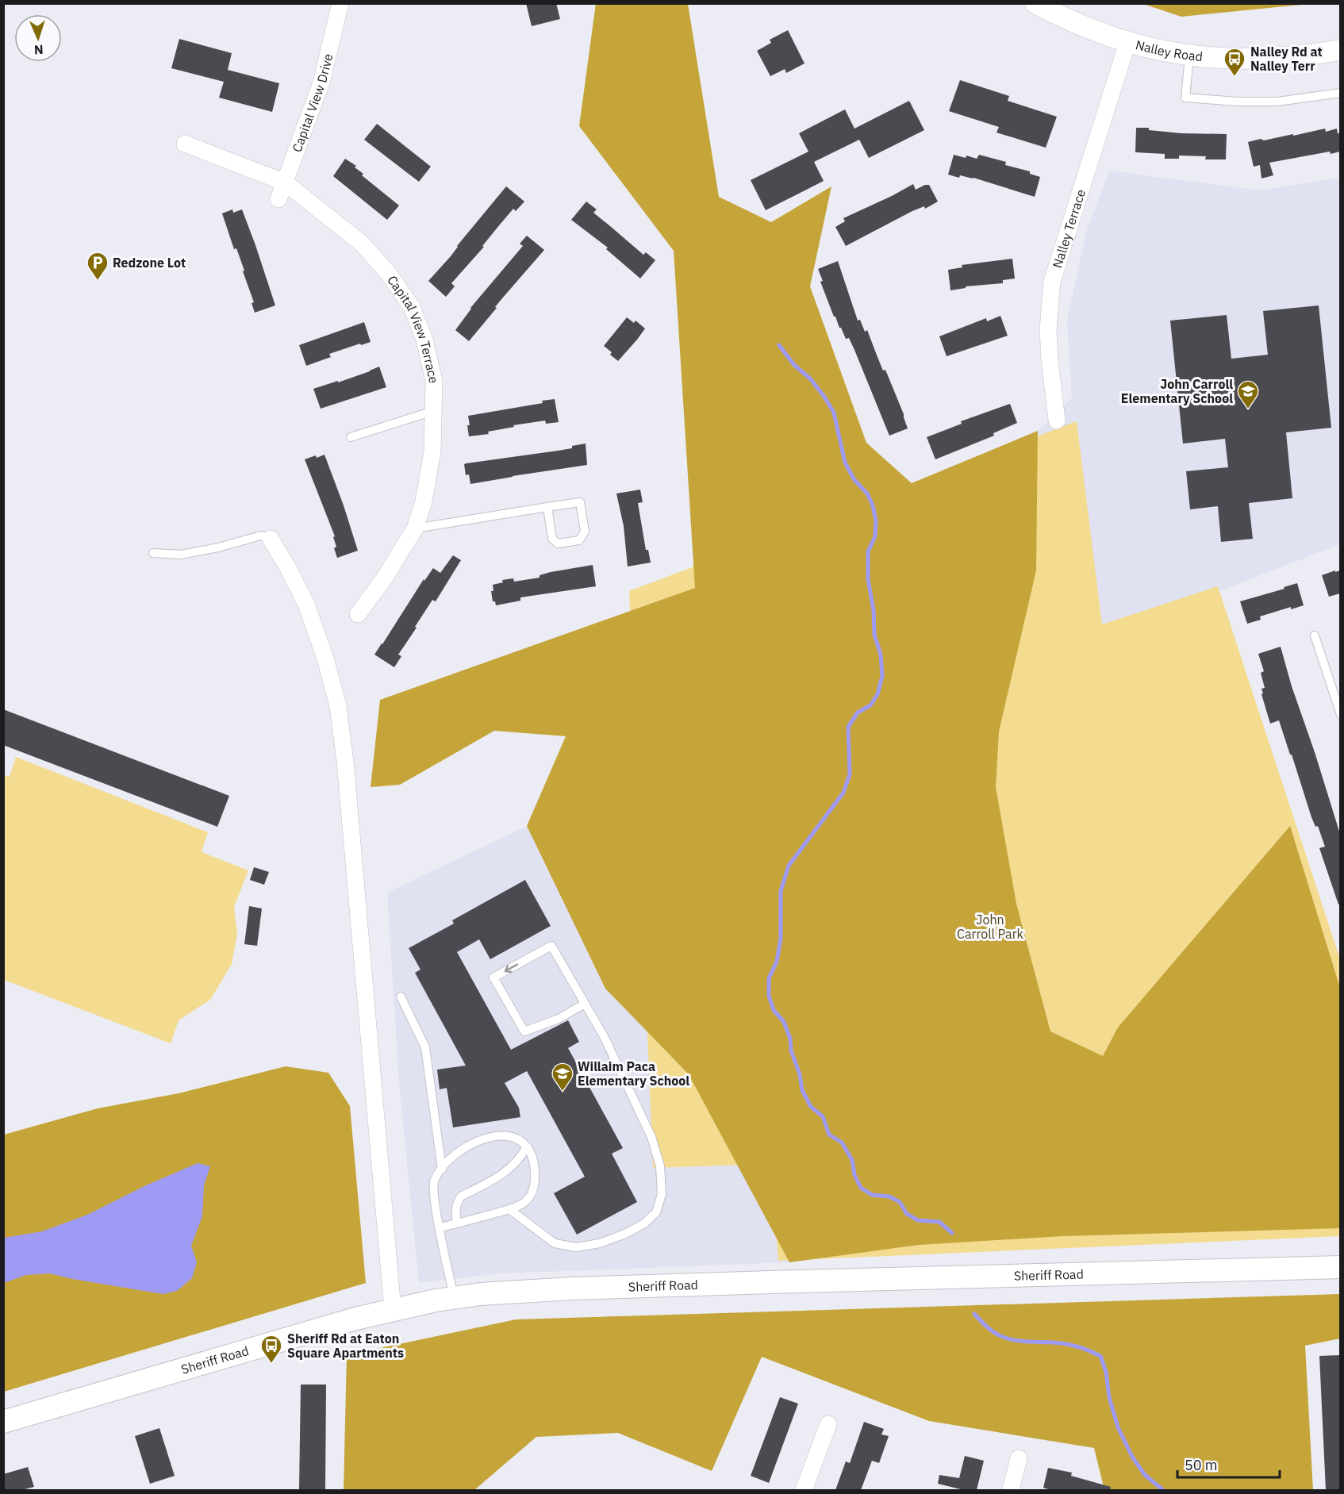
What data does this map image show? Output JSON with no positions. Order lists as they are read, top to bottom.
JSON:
{
  "streets": {
    "main road": ["Sheriff Road"],
    "street": [
      "Nalley Road",
      "Capital View Drive",
      "Nalley Terrace",
      "Capital View Terrace"
    ]
  },
  "crossings": [
    ["Nalley Road", "Nalley Terrace"],
    ["Capital View Drive", "Capital View Terrace"]
  ],
  "parks": ["John Carroll Park"],
  "places": {
    "bus stop": ["Nalley Rd at Nalley Terr", "Sheriff Rd at Eaton Square Apartments"],
    "parking": ["Redzone Lot"],
    "school or university": ["John Carroll Elementary School", "Willaim Paca Elementary School"]
  },
  "scale_bar": "50 m",
  "north": "bottom"
}
